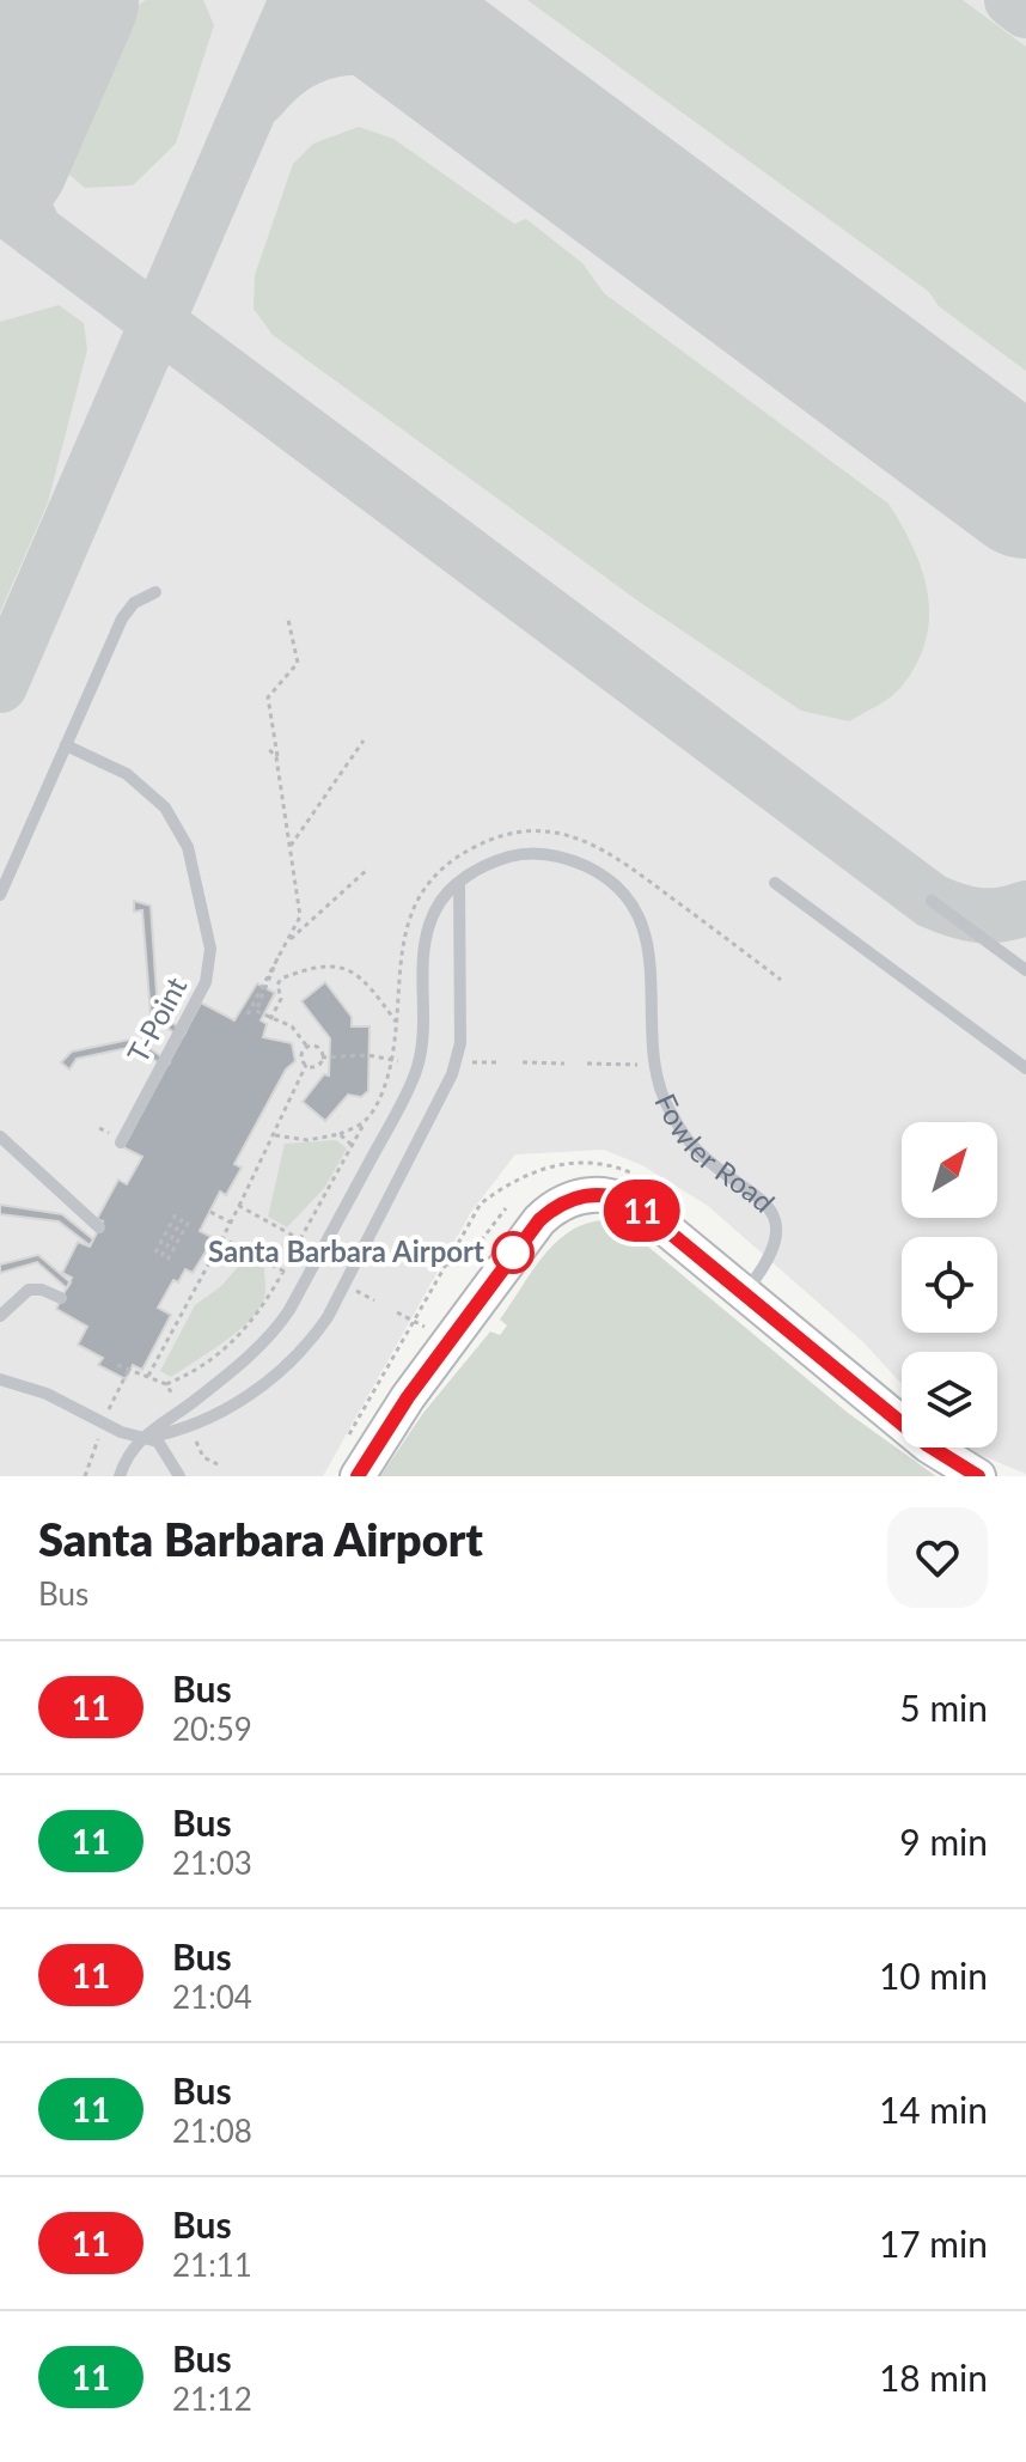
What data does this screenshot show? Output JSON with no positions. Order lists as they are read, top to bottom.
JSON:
{
  "streets": {
    "lane": ["T-Point", "Fowler Road"]
  },
  "places": ["Santa Barbara Airport"],
  "lines": ["bus line 11"],
  "north": "top right",
  "page": {
    "on_map": "11",
    "heading": ["Santa Barbara Airport", "Bus"],
    "list": [
      {
        "mark": "11",
        "name": "Bus",
        "note": "20:59",
        "value": "5 min"
      },
      {
        "mark": "11",
        "name": "Bus",
        "note": "21:03",
        "value": "9 min"
      },
      {
        "mark": "11",
        "name": "Bus",
        "note": "21:04",
        "value": "10 min"
      },
      {
        "mark": "11",
        "name": "Bus",
        "note": "21:08",
        "value": "14 min"
      },
      {
        "mark": "11",
        "name": "Bus",
        "note": "21:11",
        "value": "17 min"
      },
      {
        "mark": "11",
        "name": "Bus",
        "note": "21:12",
        "value": "18 min"
      }
    ]
  }
}
